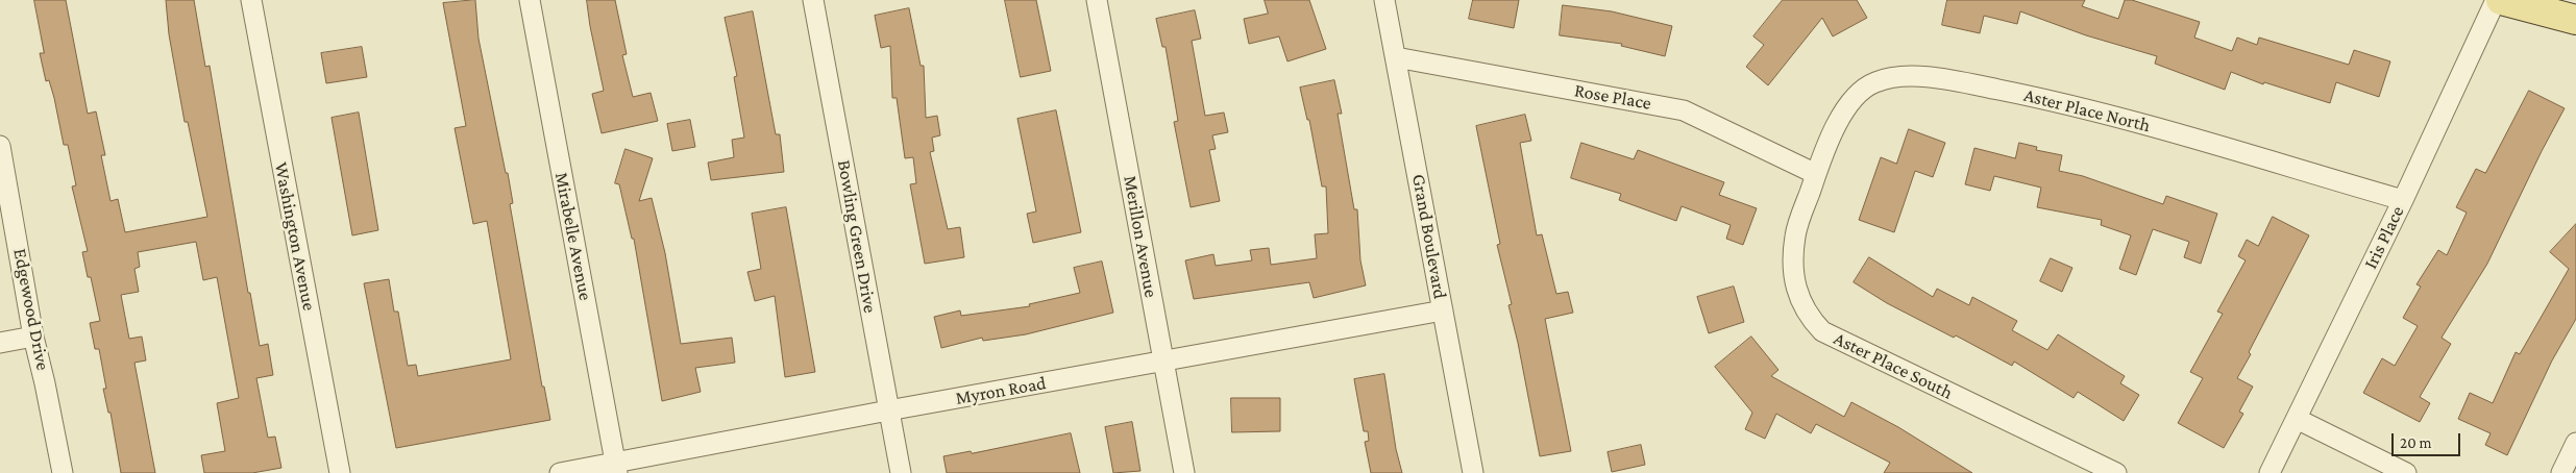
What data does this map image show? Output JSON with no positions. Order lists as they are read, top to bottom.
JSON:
{
  "streets": {
    "street": [
      "Rose Place",
      "Aster Place North",
      "Washington Avenue",
      "Mirabelle Avenue",
      "Bowling Green Drive",
      "Merillon Avenue",
      "Grand Boulevard",
      "Iris Place",
      "Edgewood Drive",
      "Aster Place South",
      "Myron Road"
    ]
  },
  "crossings": [
    ["Rose Place", "Aster Place North"],
    ["Rose Place", "Grand Boulevard"],
    ["Rose Place", "Aster Place South"],
    ["Aster Place North", "Iris Place"],
    ["Aster Place North", "Aster Place South"],
    ["Mirabelle Avenue", "Myron Road"],
    ["Bowling Green Drive", "Myron Road"],
    ["Merillon Avenue", "Myron Road"],
    ["Grand Boulevard", "Myron Road"]
  ],
  "scale_bar": "20 m"
}
